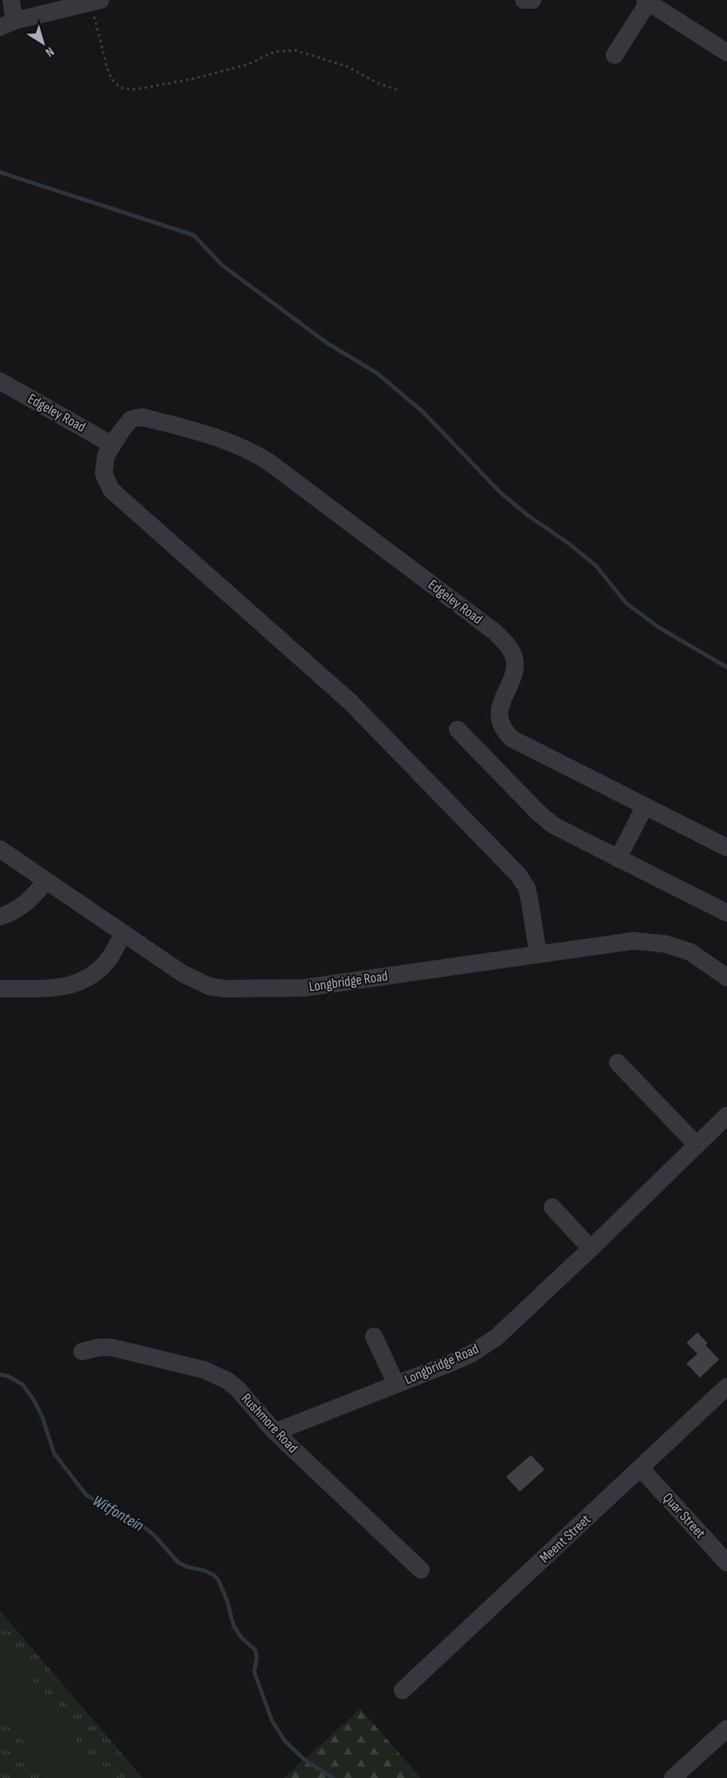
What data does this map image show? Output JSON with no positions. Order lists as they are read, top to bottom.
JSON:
{
  "streets": {
    "street": [
      "Edgeley Road",
      "Longbridge Road",
      "Rushmore Road",
      "Quar Street",
      "Meent Street"
    ]
  },
  "crossings": [
    ["Edgeley Road", "Longbridge Road"],
    ["Longbridge Road", "Rushmore Road"],
    ["Quar Street", "Meent Street"]
  ],
  "water": ["Witfontein"],
  "north": "bottom right"
}
